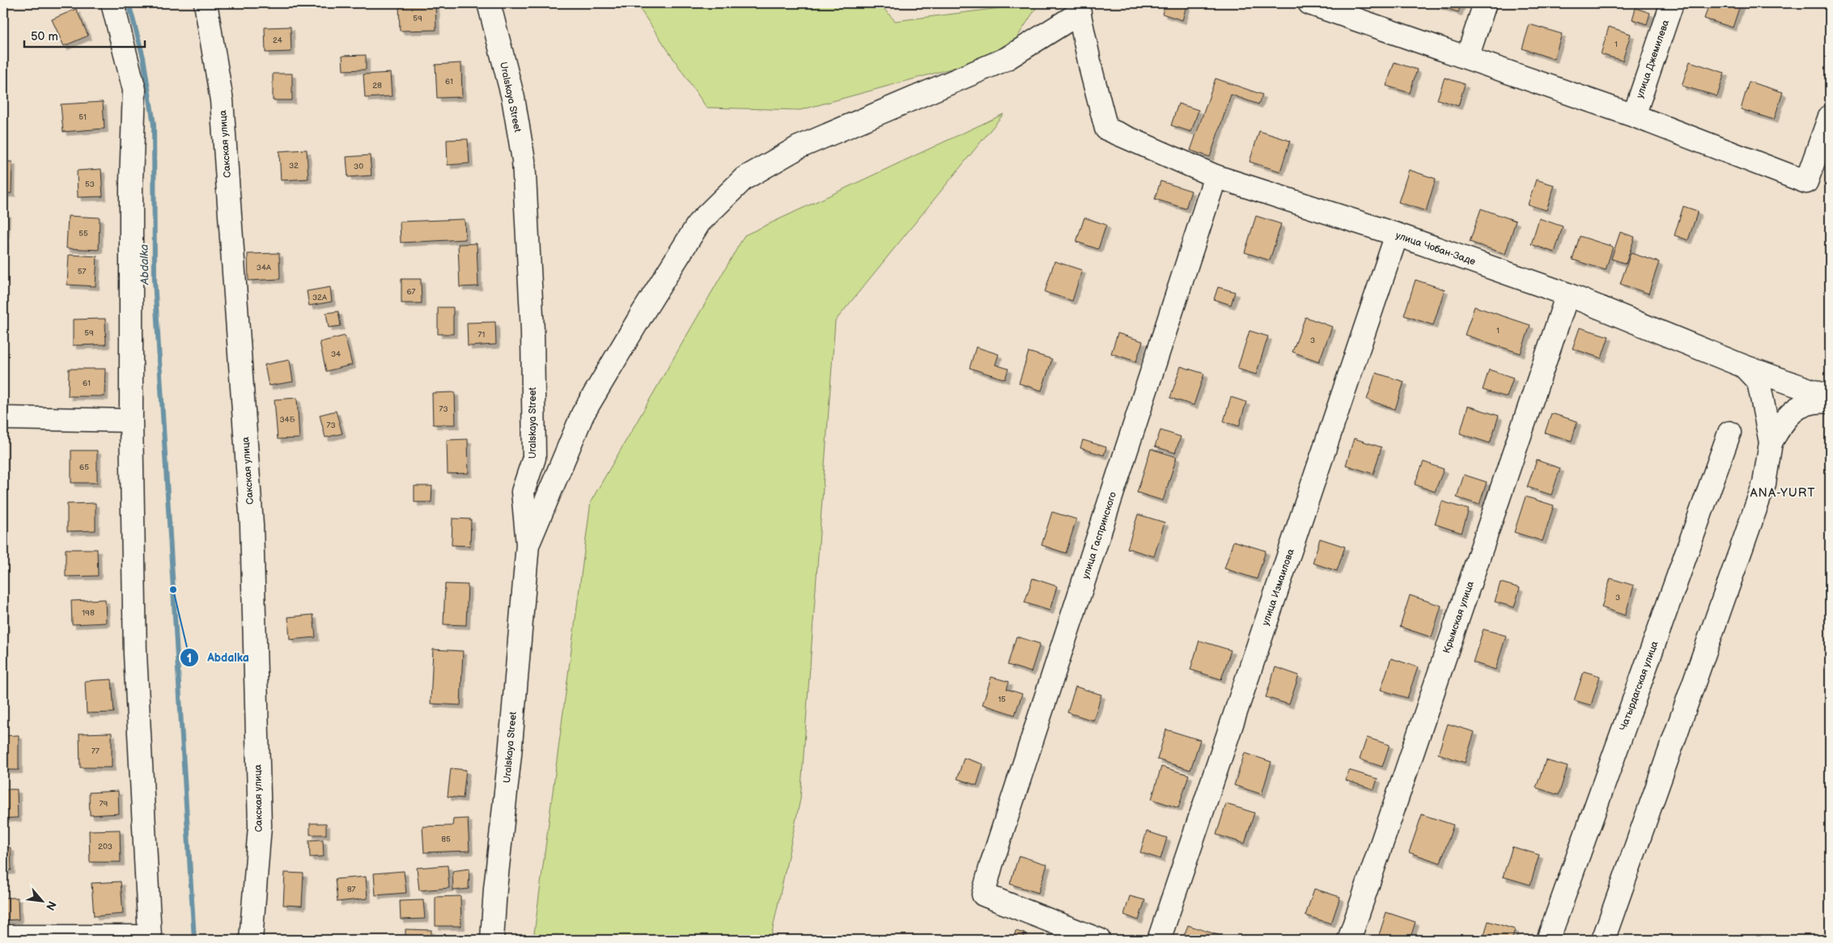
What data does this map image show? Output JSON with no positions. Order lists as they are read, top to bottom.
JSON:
{
  "streets": {
    "street": [
      "улица Джемилева",
      "Uralskaya Street",
      "Сакская улица",
      "улица Чобан-Заде",
      "улица Гаспринского",
      "улица Измаилова",
      "Крымская улица",
      "Чатырдагская улица"
    ]
  },
  "crossings": [
    ["улица Чобан-Заде", "улица Гаспринского"],
    ["улица Чобан-Заде", "улица Измаилова"],
    ["улица Чобан-Заде", "Крымская улица"]
  ],
  "districts": ["ANA-YURT"],
  "water": ["Abdalka"],
  "places": ["Abdalka"],
  "house_numbers": [
    "59",
    "24",
    "1",
    "61",
    "28",
    "51",
    "32",
    "30",
    "53",
    "55",
    "34А",
    "57",
    "67",
    "32А",
    "1",
    "59",
    "71",
    "3",
    "34",
    "61",
    "73",
    "34Б",
    "73",
    "65",
    "3",
    "198",
    "15",
    "77",
    "79",
    "85",
    "203",
    "87"
  ],
  "scale_bar": "50 m",
  "north": "bottom right"
}
